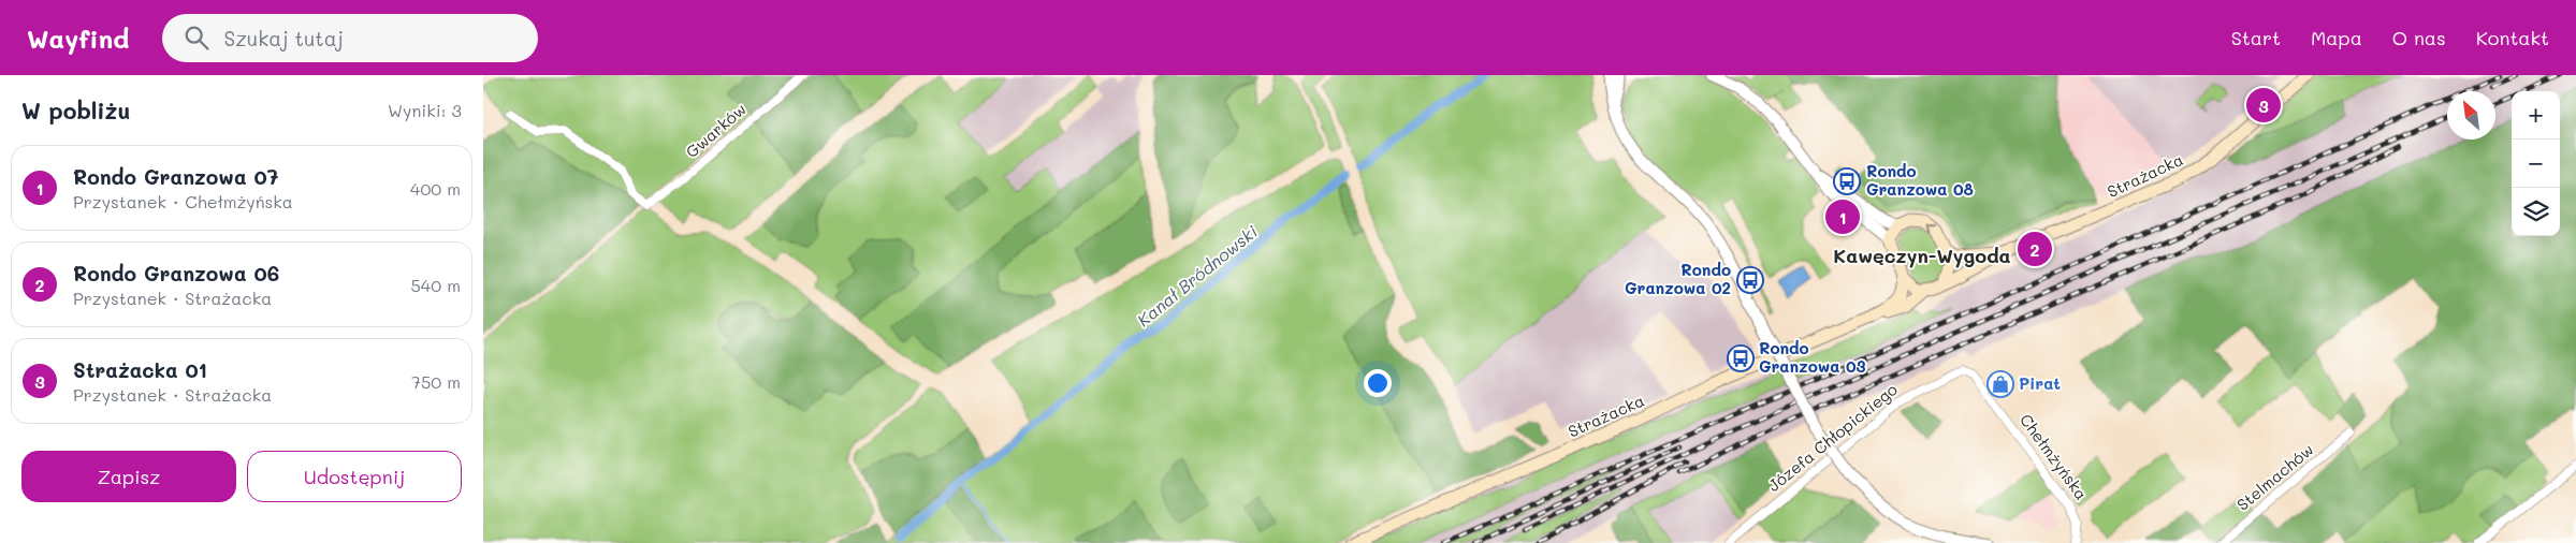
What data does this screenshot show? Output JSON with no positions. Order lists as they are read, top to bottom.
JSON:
{
  "streets": {
    "main road": ["Strażacka"],
    "street": [
      "Gwarków",
      "Józefa Chłopickiego",
      "Chełmżyńska",
      "Stelmachów"
    ]
  },
  "crossings": [
    ["Józefa Chłopickiego", "Chełmżyńska"]
  ],
  "districts": ["Kawęczyn-Wygoda"],
  "water": ["Kanał Bródnowski"],
  "places": {
    "bus stop": ["Rondo Granzowa 08", "Rondo Granzowa 02", "Rondo Granzowa 03"],
    "shop": ["Pirat"]
  },
  "north": "top left",
  "page": {
    "header": "Wayfind",
    "search": "Szukaj tutaj",
    "nav": [
      "Start",
      "Mapa",
      "O nas",
      "Kontakt"
    ],
    "heading": ["W pobliżu", "Wyniki: 3"],
    "pins": ["3", "1", "2"],
    "map_buttons": ["+", "−"],
    "list": [
      {
        "mark": "1",
        "name": "Rondo Granzowa 07",
        "note": "Przystanek · Chełmżyńska",
        "value": "400 m"
      },
      {
        "mark": "2",
        "name": "Rondo Granzowa 06",
        "note": "Przystanek · Strażacka",
        "value": "540 m"
      },
      {
        "mark": "3",
        "name": "Strażacka 01",
        "note": "Przystanek · Strażacka",
        "value": "750 m"
      }
    ],
    "buttons": ["Zapisz", "Udostępnij"]
  }
}
